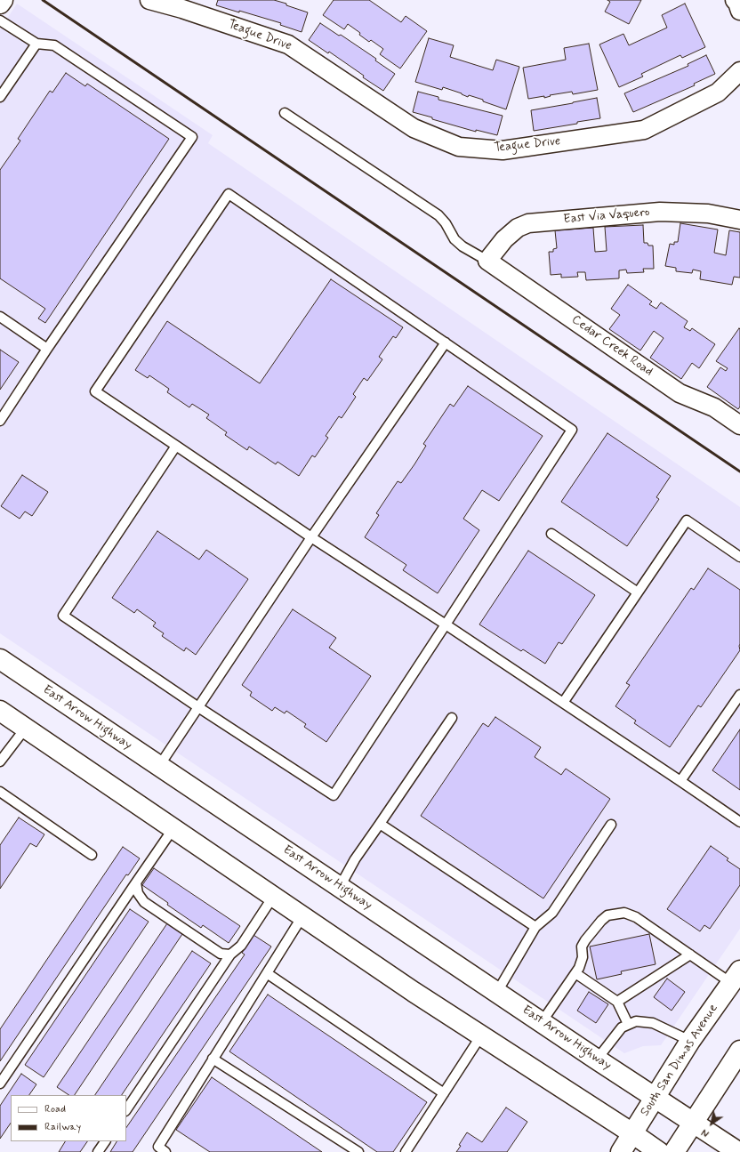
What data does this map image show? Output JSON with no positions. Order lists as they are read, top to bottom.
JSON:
{
  "streets": {
    "main road": ["East Arrow Highway", "South San Dimas Avenue"],
    "street": ["Teague Drive", "East Via Vaquero", "Cedar Creek Road"]
  },
  "crossings": [
    ["East Via Vaquero", "Cedar Creek Road"],
    ["East Arrow Highway", "South San Dimas Avenue"]
  ],
  "legend": ["Road", "Railway"],
  "north": "bottom left"
}
